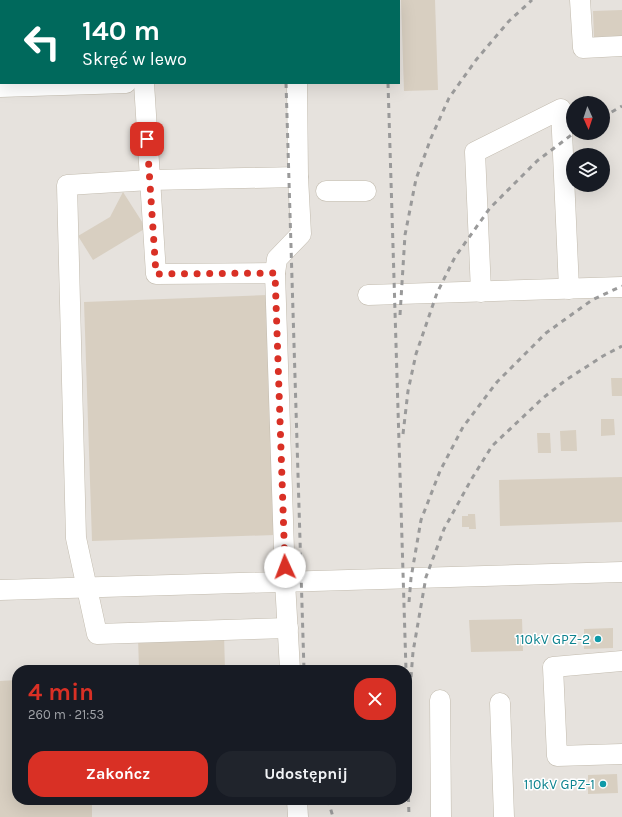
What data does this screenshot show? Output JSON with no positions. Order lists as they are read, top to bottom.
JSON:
{
  "places": ["110kV GPZ-2", "110kV GPZ-1"],
  "north": "bottom",
  "page": {
    "turn": ["140 m", "Skręć w lewo"],
    "heading": ["4 min", "260 m · 21:53"],
    "buttons": ["Zakończ", "Udostępnij"]
  }
}
